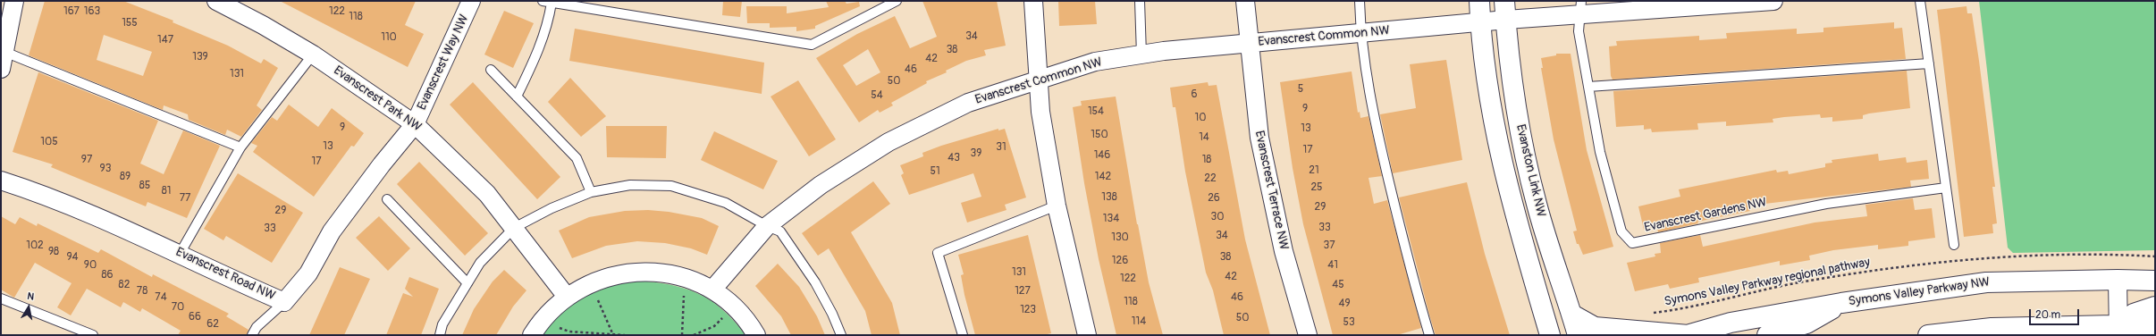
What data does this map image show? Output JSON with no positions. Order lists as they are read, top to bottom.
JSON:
{
  "streets": {
    "main road": ["Evanston Link NW", "Symons Valley Parkway NW"],
    "street": [
      "Evanscrest Common NW",
      "Evanscrest Way NW",
      "Evanscrest Park NW",
      "Evanscrest Terrace NW",
      "Evanscrest Road NW"
    ],
    "lane": ["Evanscrest Gardens NW"],
    "path": ["Symons Valley Parkway regional pathway"]
  },
  "crossings": [
    ["Evanscrest Common NW", "Evanston Link NW"],
    ["Evanscrest Common NW", "Evanscrest Terrace NW"],
    ["Evanscrest Common NW", "Evanscrest Gardens NW"],
    ["Evanscrest Way NW", "Evanscrest Park NW"],
    ["Evanscrest Way NW", "Evanscrest Road NW"],
    ["Evanscrest Park NW", "Evanscrest Road NW"]
  ],
  "house_numbers": [
    "167",
    "163",
    "122",
    "118",
    "155",
    "34",
    "110",
    "147",
    "38",
    "139",
    "42",
    "46",
    "131",
    "50",
    "5",
    "6",
    "54",
    "9",
    "154",
    "10",
    "9",
    "13",
    "150",
    "14",
    "105",
    "13",
    "31",
    "17",
    "39",
    "146",
    "43",
    "97",
    "18",
    "17",
    "93",
    "21",
    "51",
    "89",
    "142",
    "22",
    "85",
    "25",
    "81",
    "138",
    "77",
    "26",
    "29",
    "29",
    "30",
    "134",
    "33",
    "33",
    "34",
    "130",
    "102",
    "37",
    "98",
    "94",
    "38",
    "126",
    "90",
    "41",
    "131",
    "86",
    "42",
    "122",
    "82",
    "45",
    "78",
    "127",
    "74",
    "46",
    "118",
    "49",
    "70",
    "123",
    "66",
    "50",
    "114",
    "53",
    "62"
  ],
  "scale_bar": "20 m",
  "north": "top"
}
